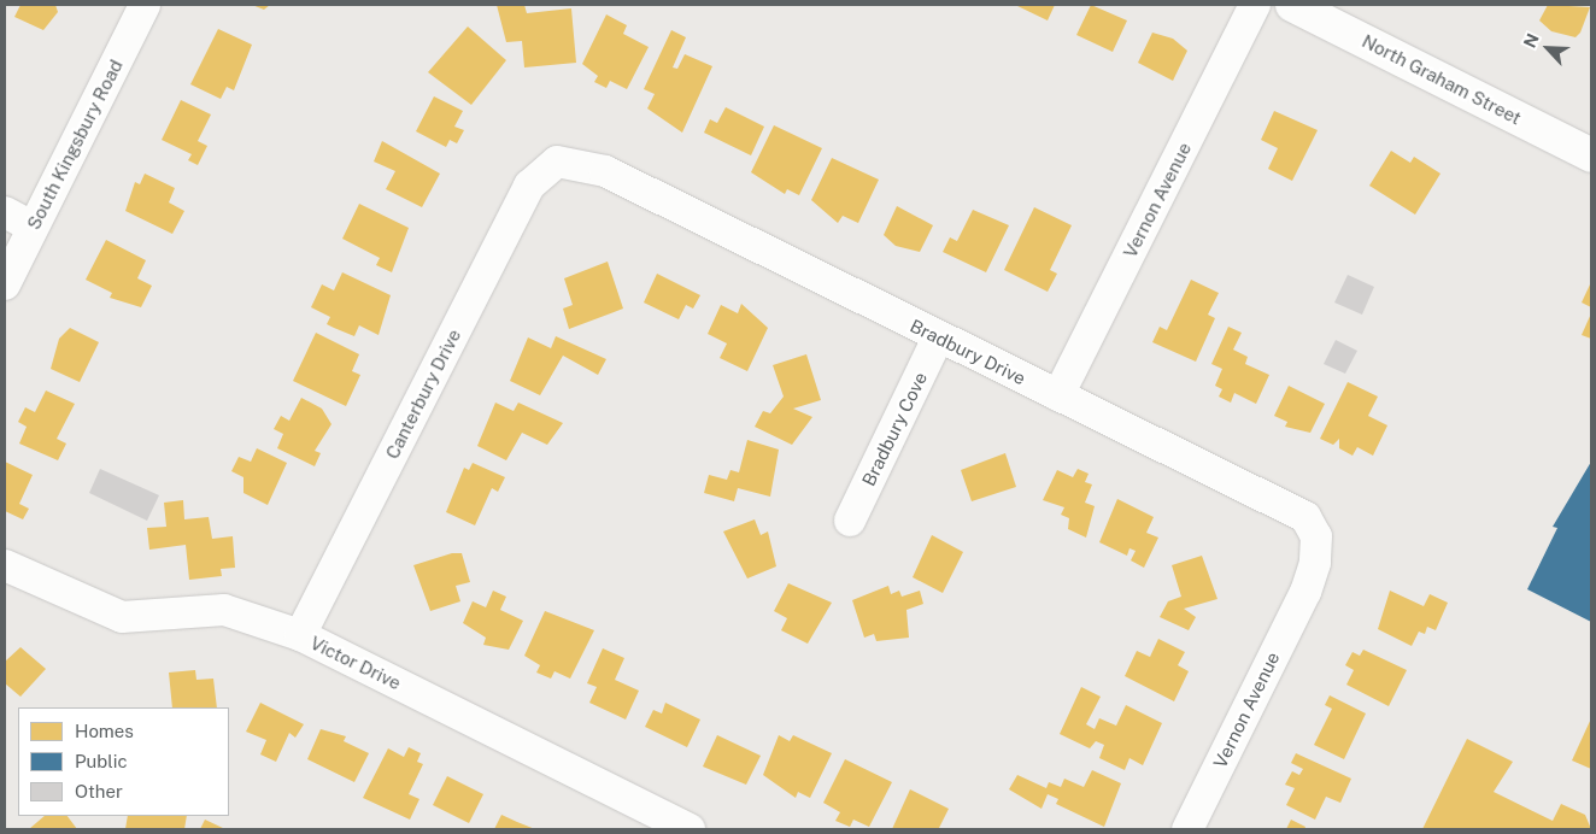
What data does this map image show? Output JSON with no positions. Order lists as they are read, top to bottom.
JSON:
{
  "streets": {
    "main road": ["North Graham Street"],
    "street": [
      "South Kingsbury Road",
      "Vernon Avenue",
      "Bradbury Drive",
      "Canterbury Drive",
      "Bradbury Cove",
      "Victor Drive"
    ]
  },
  "crossings": [
    ["Vernon Avenue", "Bradbury Drive"],
    ["Bradbury Drive", "Canterbury Drive"],
    ["Bradbury Drive", "Bradbury Cove"],
    ["Canterbury Drive", "Victor Drive"]
  ],
  "legend": ["Homes", "Public", "Other"],
  "north": "top left"
}
